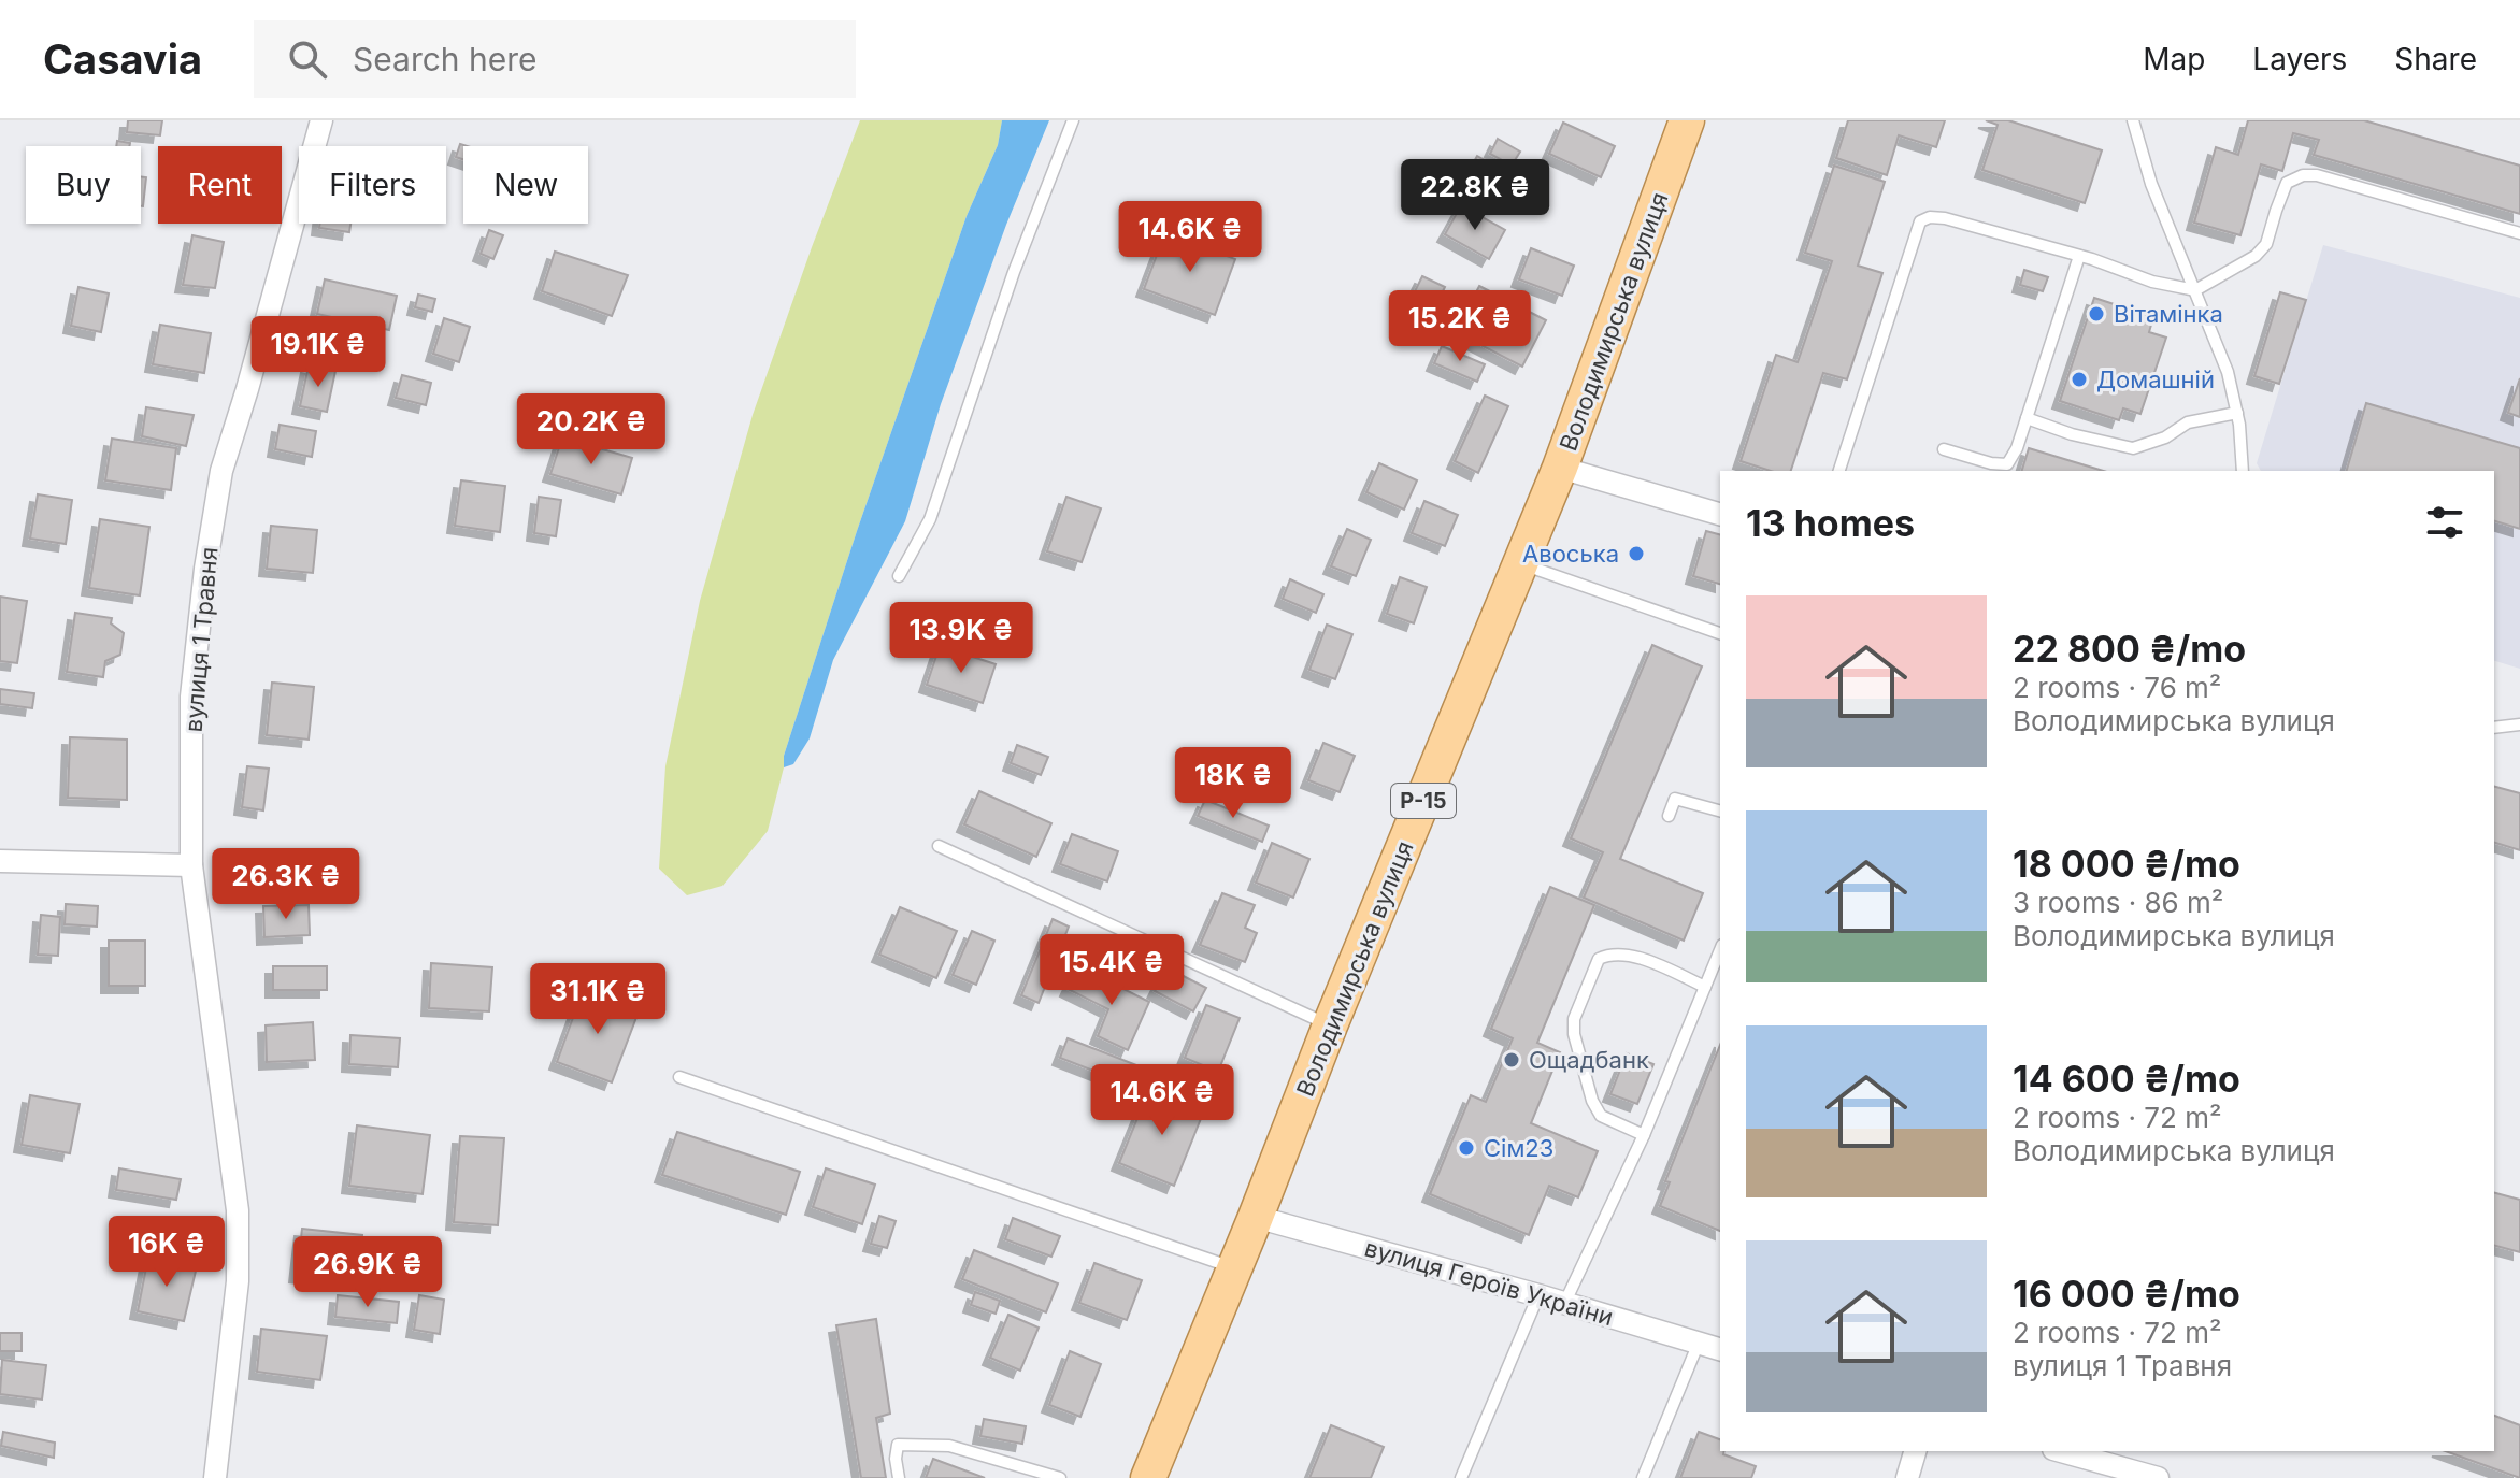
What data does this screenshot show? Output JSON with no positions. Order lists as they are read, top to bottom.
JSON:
{
  "streets": {
    "main road": ["Володимирська вулиця", "Р-15"],
    "street": ["вулиця 1 Травня", "вулиця Героїв України"]
  },
  "crossings": [
    ["Володимирська вулиця", "вулиця Героїв України"]
  ],
  "places": [
    "Вітамінка",
    "Домашній",
    "Авоська",
    "Ощадбанк",
    "Сім23"
  ],
  "page": {
    "header": "Casavia",
    "search": "Search here",
    "nav": ["Map", "Layers", "Share"],
    "chip": [
      "Buy",
      "Rent",
      "Filters",
      "New"
    ],
    "price": [
      "22.8K ₴",
      "14.6K ₴",
      "15.2K ₴",
      "19.1K ₴",
      "20.2K ₴",
      "13.9K ₴",
      "18K ₴",
      "26.3K ₴",
      "15.4K ₴",
      "31.1K ₴",
      "14.6K ₴",
      "16K ₴",
      "26.9K ₴"
    ],
    "heading": "13 homes",
    "list": [
      {
        "name": "22 800 ₴/mo",
        "note": "2 rooms · 76 m² · Володимирська вулиця"
      },
      {
        "name": "18 000 ₴/mo",
        "note": "3 rooms · 86 m² · Володимирська вулиця"
      },
      {
        "name": "14 600 ₴/mo",
        "note": "2 rooms · 72 m² · Володимирська вулиця"
      },
      {
        "name": "16 000 ₴/mo",
        "note": "2 rooms · 72 m² · вулиця 1 Травня"
      }
    ]
  }
}
